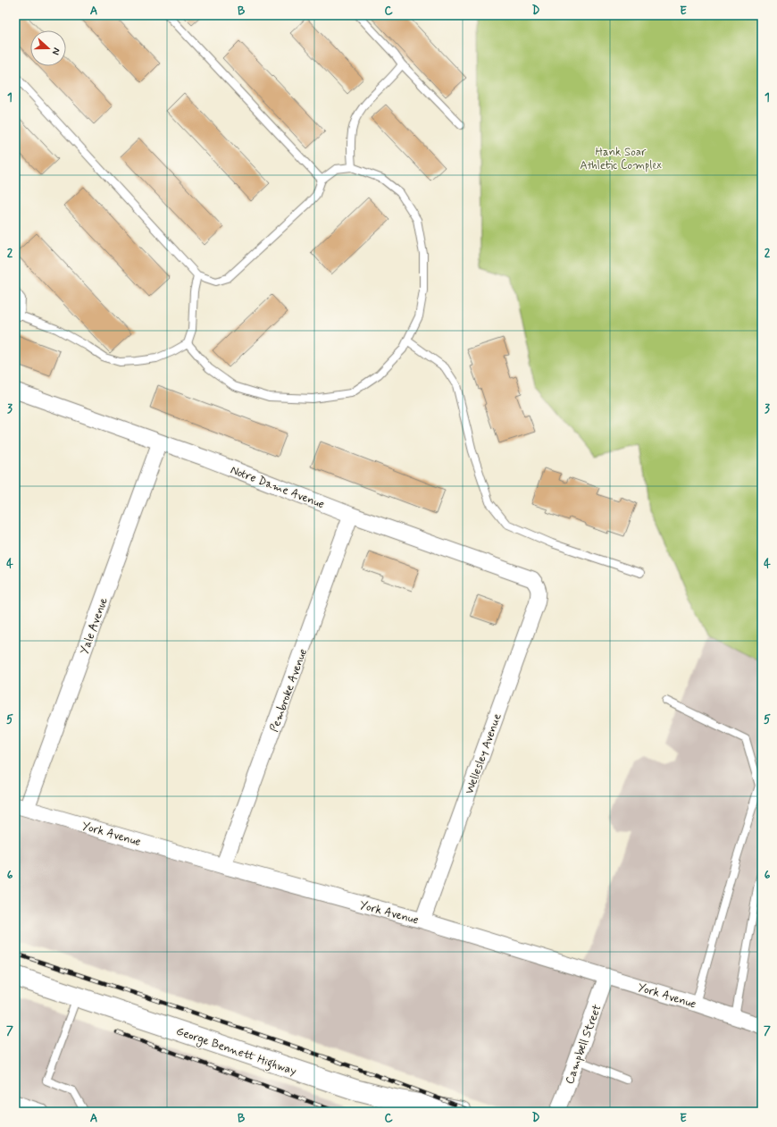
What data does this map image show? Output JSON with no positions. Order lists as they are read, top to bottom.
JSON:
{
  "streets": {
    "main road": ["George Bennett Highway"],
    "street": [
      "Notre Dame Avenue",
      "Yale Avenue",
      "Pembroke Avenue",
      "Wellesley Avenue",
      "York Avenue",
      "Campbell Street"
    ]
  },
  "crossings": [
    ["Notre Dame Avenue", "Yale Avenue"],
    ["Notre Dame Avenue", "Pembroke Avenue"],
    ["Notre Dame Avenue", "Wellesley Avenue"],
    ["Yale Avenue", "York Avenue"],
    ["Pembroke Avenue", "York Avenue"],
    ["Wellesley Avenue", "York Avenue"],
    ["York Avenue", "Campbell Street"]
  ],
  "parks": ["Hank Soar Athletic Complex"],
  "north": "right",
  "grid": {
    "columns": [
      "A",
      "B",
      "C",
      "D",
      "E"
    ],
    "rows": [
      "1",
      "2",
      "3",
      "4",
      "5",
      "6",
      "7"
    ]
  }
}
